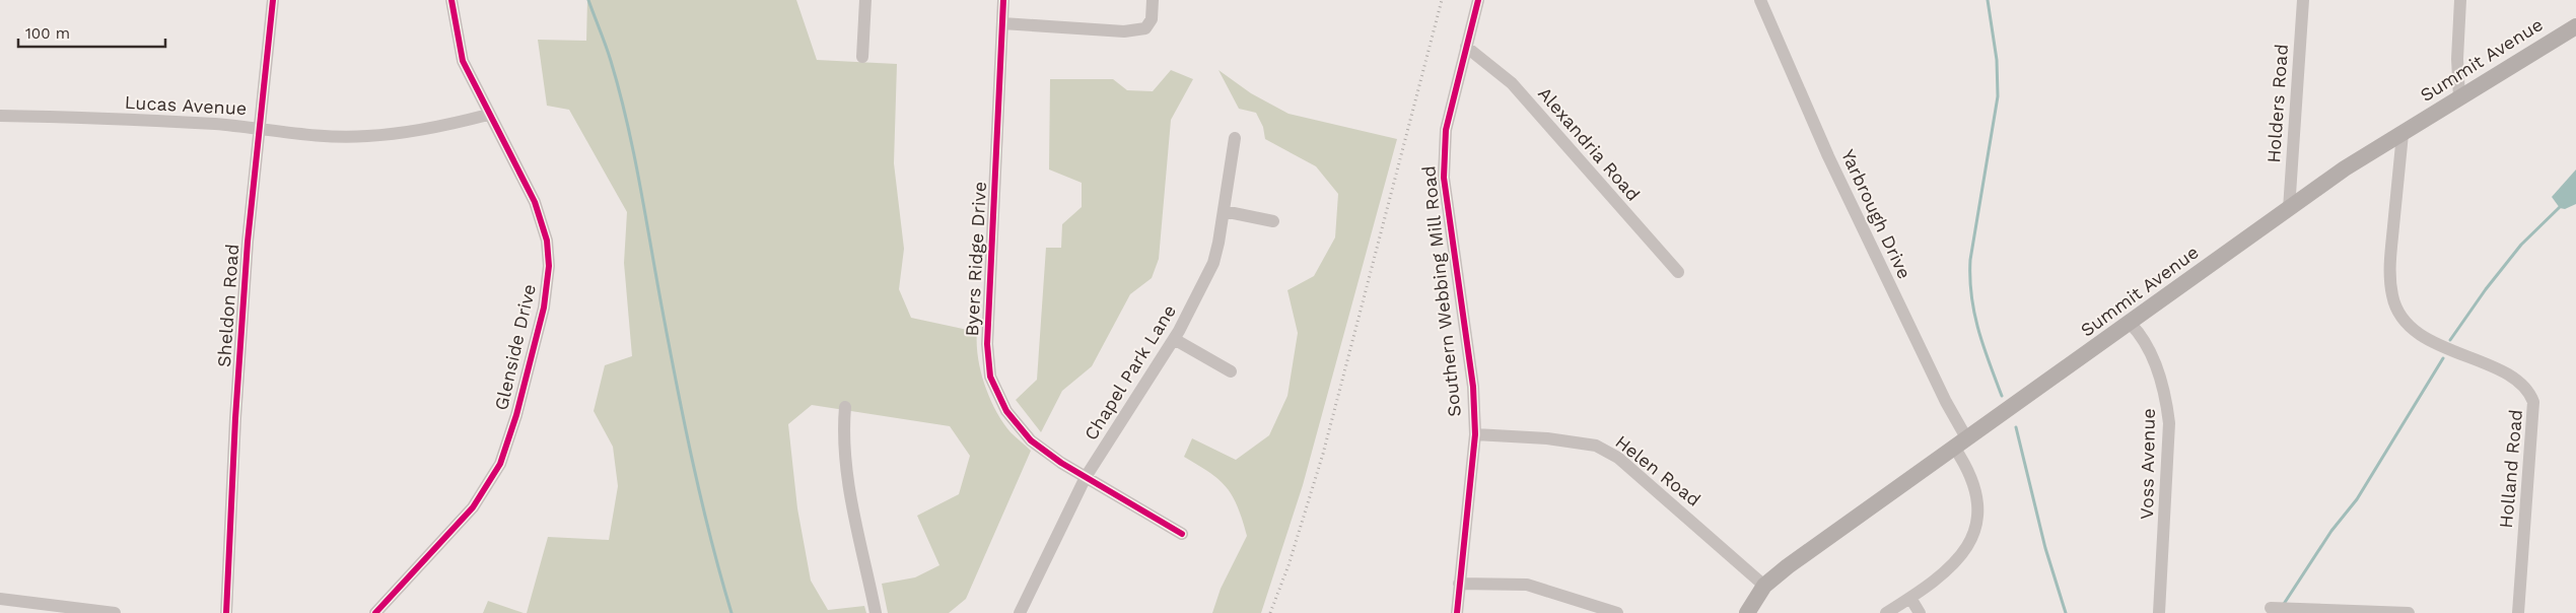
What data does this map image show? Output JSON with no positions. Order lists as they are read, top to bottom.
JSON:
{
  "streets": {
    "main road": ["Summit Avenue"],
    "street": [
      "Holders Road",
      "Lucas Avenue",
      "Alexandria Road",
      "Yarbrough Drive",
      "Byers Ridge Drive",
      "Southern Webbing Mill Road",
      "Sheldon Road",
      "Glenside Drive",
      "Chapel Park Lane",
      "Voss Avenue",
      "Holland Road",
      "Helen Road"
    ]
  },
  "crossings": [
    ["Summit Avenue", "Holders Road"],
    ["Summit Avenue", "Yarbrough Drive"],
    ["Summit Avenue", "Voss Avenue"],
    ["Summit Avenue", "Holland Road"],
    ["Summit Avenue", "Helen Road"],
    ["Lucas Avenue", "Sheldon Road"],
    ["Lucas Avenue", "Glenside Drive"],
    ["Alexandria Road", "Southern Webbing Mill Road"],
    ["Byers Ridge Drive", "Chapel Park Lane"],
    ["Southern Webbing Mill Road", "Helen Road"]
  ],
  "scale_bar": "100 m"
}
